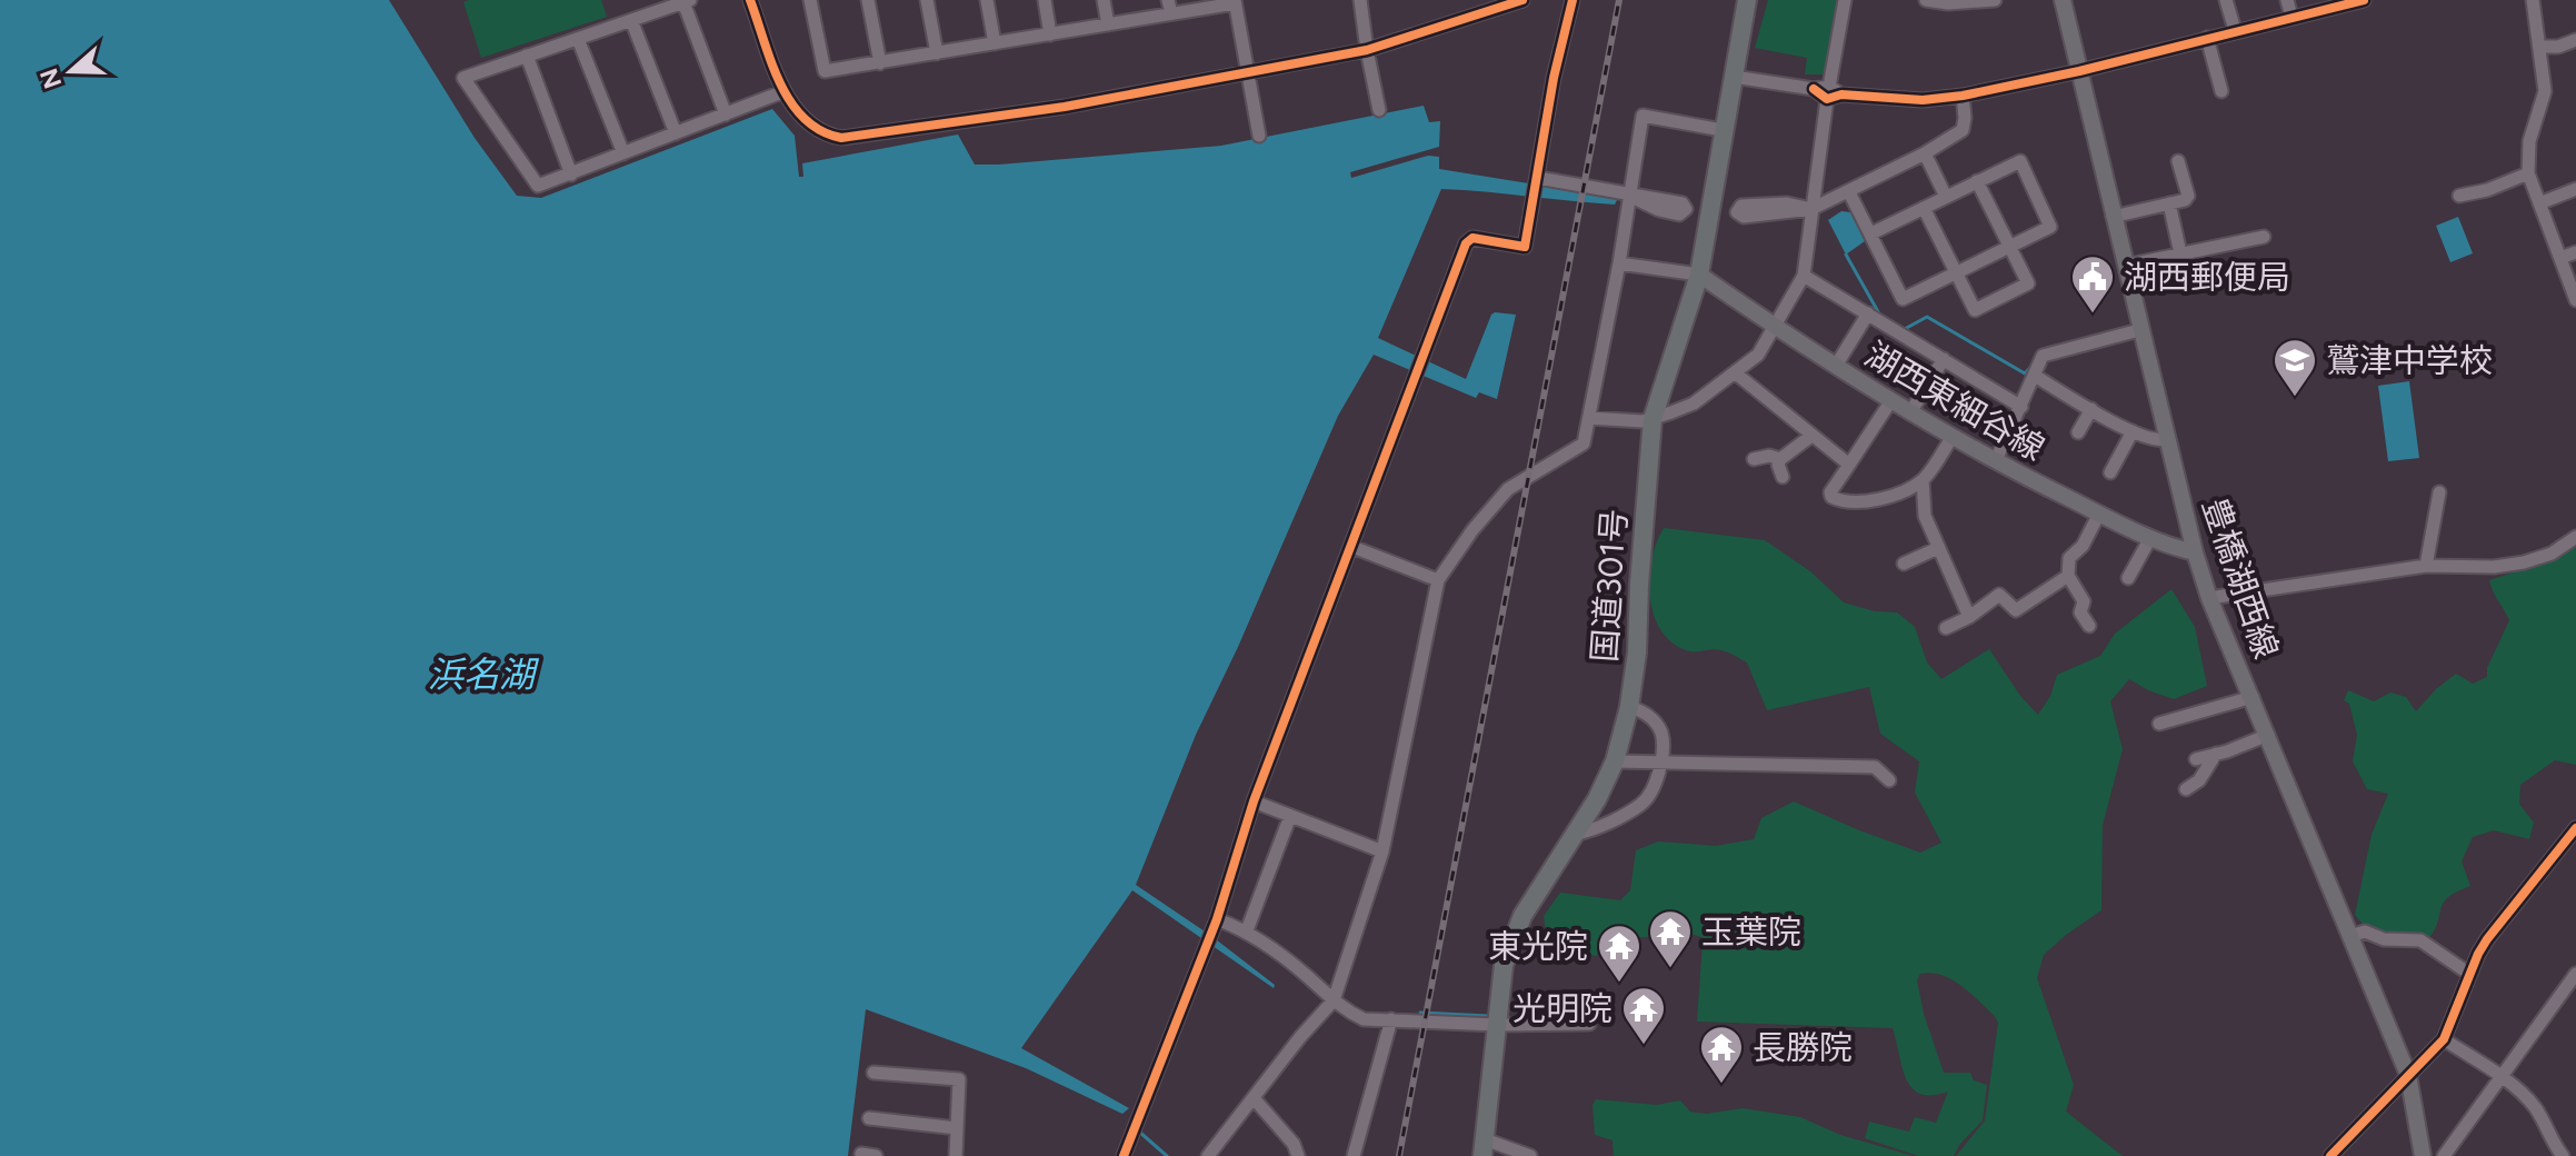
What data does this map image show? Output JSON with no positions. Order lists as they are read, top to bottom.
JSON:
{
  "streets": {
    "highway": ["国道301号"],
    "main road": ["湖西東細谷線", "豊橋湖西線"]
  },
  "crossings": [
    ["湖西東細谷線", "豊橋湖西線"],
    ["湖西東細谷線", "国道301号"]
  ],
  "water": ["浜名湖"],
  "places": {
    "public building": ["湖西郵便局"],
    "school or university": ["鷲津中学校"],
    "temple": [
      "玉葉院",
      "東光院",
      "光明院",
      "長勝院"
    ]
  },
  "north": "left"
}
